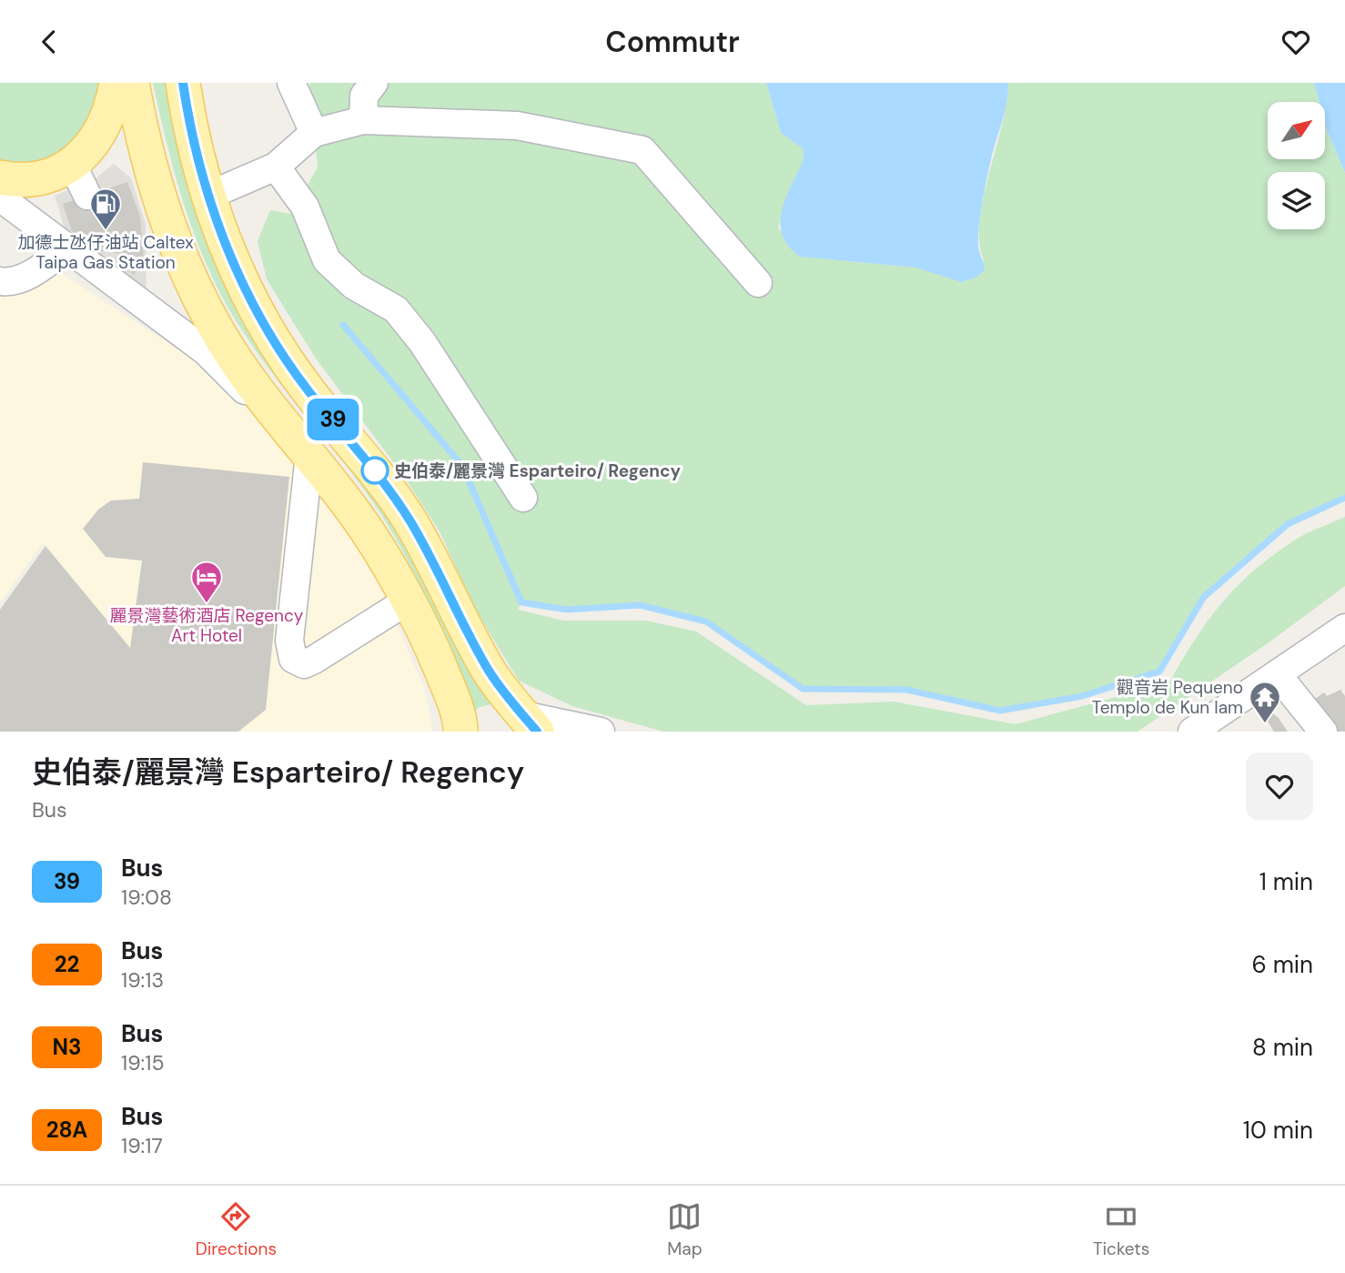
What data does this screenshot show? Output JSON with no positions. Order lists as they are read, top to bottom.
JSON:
{
  "places": {
    "fuel station": ["加德士氹仔油站 Caltex Taipa Gas Station"],
    "other": ["史伯泰/麗景灣 Esparteiro/ Regency"],
    "hotel": ["麗景灣藝術酒店 Regency Art Hotel"],
    "temple": ["觀音岩 Pequeno Templo de Kun Iam"]
  },
  "lines": ["bus line 39"],
  "north": "top right",
  "page": {
    "header": "Commutr",
    "on_map": "39",
    "heading": ["史伯泰/麗景灣 Esparteiro/ Regency", "Bus"],
    "list": [
      {
        "mark": "39",
        "name": "Bus",
        "note": "19:08",
        "value": "1 min"
      },
      {
        "mark": "22",
        "name": "Bus",
        "note": "19:13",
        "value": "6 min"
      },
      {
        "mark": "N3",
        "name": "Bus",
        "note": "19:15",
        "value": "8 min"
      },
      {
        "mark": "28A",
        "name": "Bus",
        "note": "19:17",
        "value": "10 min"
      }
    ],
    "tabs": ["Directions", "Map", "Tickets"]
  }
}
